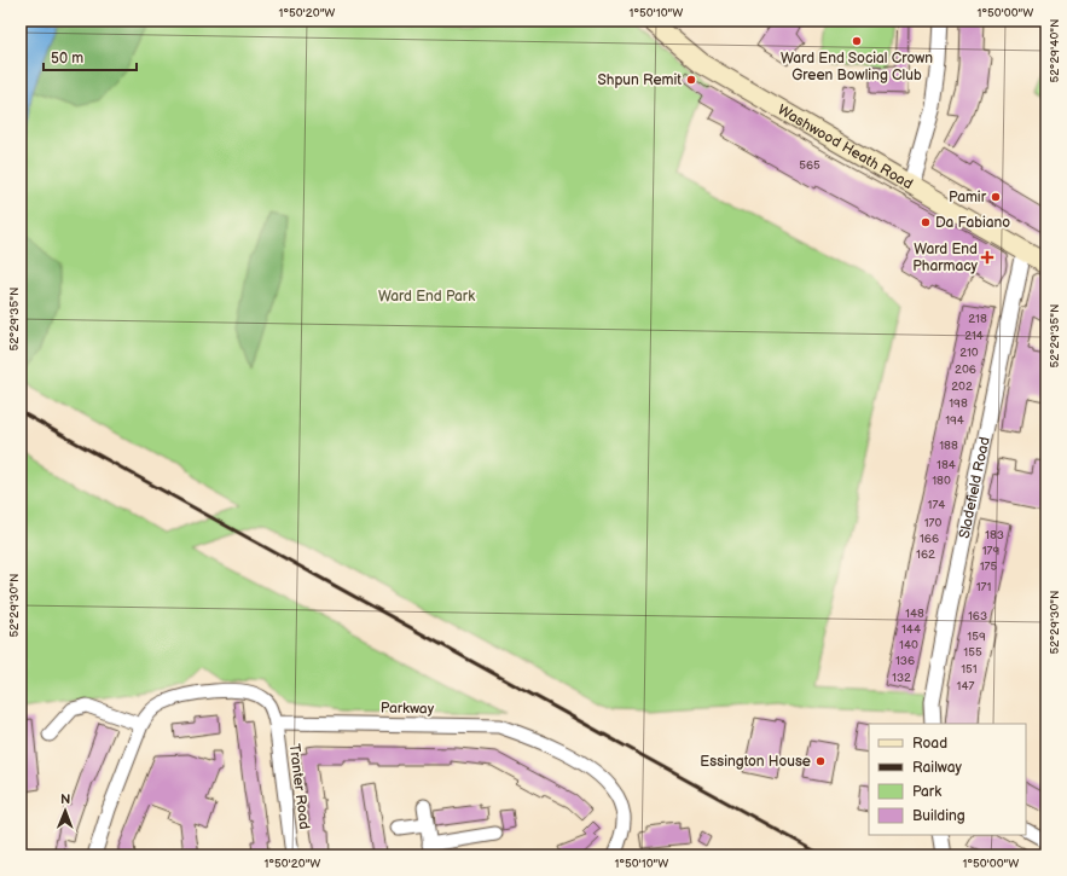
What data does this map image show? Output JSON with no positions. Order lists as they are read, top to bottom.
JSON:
{
  "streets": {
    "main road": ["Washwood Heath Road"],
    "street": ["Sladefield Road", "Parkway", "Tranter Road"]
  },
  "crossings": [
    ["Washwood Heath Road", "Sladefield Road"],
    ["Parkway", "Tranter Road"]
  ],
  "parks": ["Ward End Park"],
  "places": {
    "other": [
      "Ward End Social Crown Green Bowling Club",
      "Shpun Remit",
      "Pamir",
      "Da Fabiano",
      "Essington House"
    ],
    "health": ["Ward End Pharmacy"]
  },
  "house_numbers": [
    "565",
    "218",
    "214",
    "210",
    "206",
    "202",
    "198",
    "194",
    "188",
    "184",
    "180",
    "174",
    "170",
    "183",
    "166",
    "179",
    "162",
    "175",
    "171",
    "148",
    "163",
    "144",
    "159",
    "140",
    "155",
    "136",
    "151",
    "132",
    "147"
  ],
  "legend": [
    "Road",
    "Railway",
    "Park",
    "Building"
  ],
  "scale_bar": "50 m",
  "north": "top",
  "coordinates": [
    "1°50'20\"W",
    "1°50'10\"W",
    "1°50'00\"W",
    "52°29'40\"N",
    "52°29'35\"N",
    "52°29'30\"N"
  ]
}
